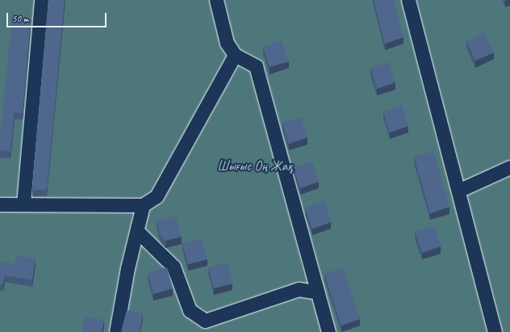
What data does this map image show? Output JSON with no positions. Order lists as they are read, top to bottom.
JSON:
{
  "parks": ["Шығыс Оң Жақ"],
  "scale_bar": "50 m"
}
